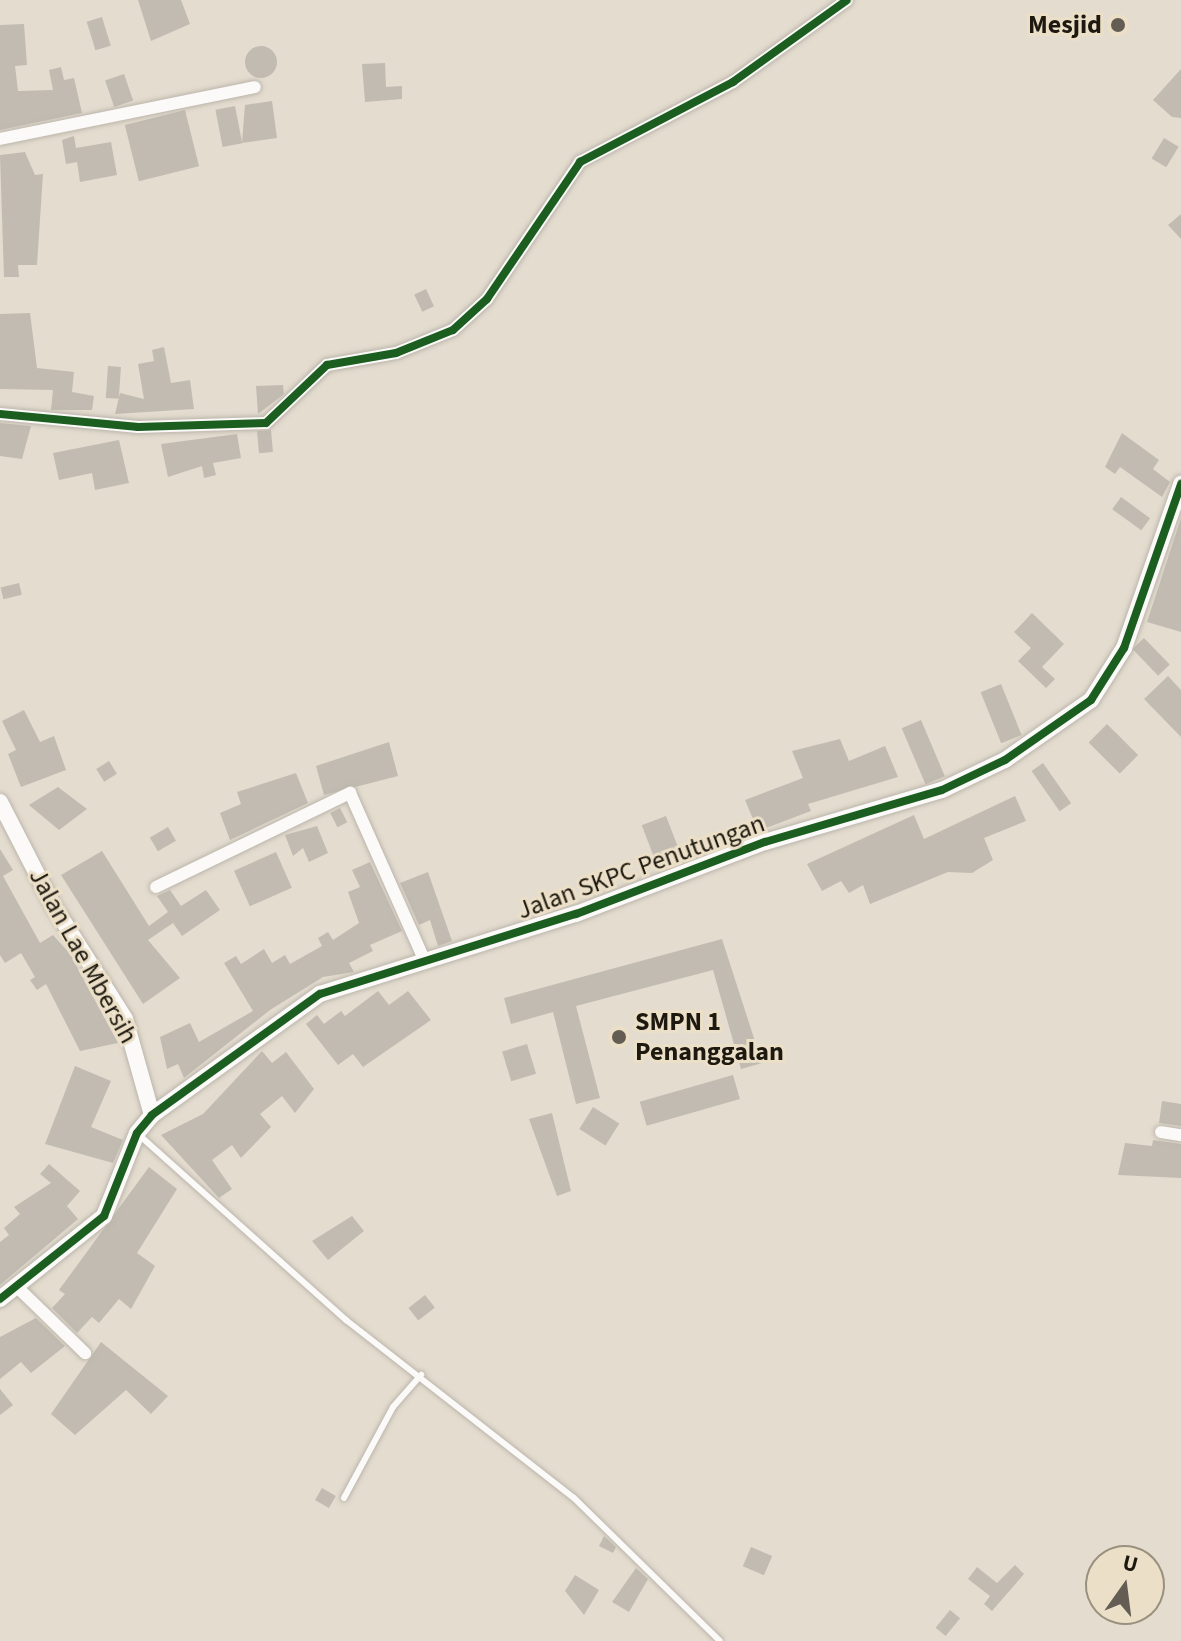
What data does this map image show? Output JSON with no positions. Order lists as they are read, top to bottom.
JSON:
{
  "streets": {
    "street": ["Jalan SKPC Penutungan", "Jalan Lae Mbersih"]
  },
  "crossings": [
    ["Jalan SKPC Penutungan", "Jalan Lae Mbersih"]
  ],
  "places": ["Mesjid", "SMPN 1 Penanggalan"],
  "north": "top"
}
